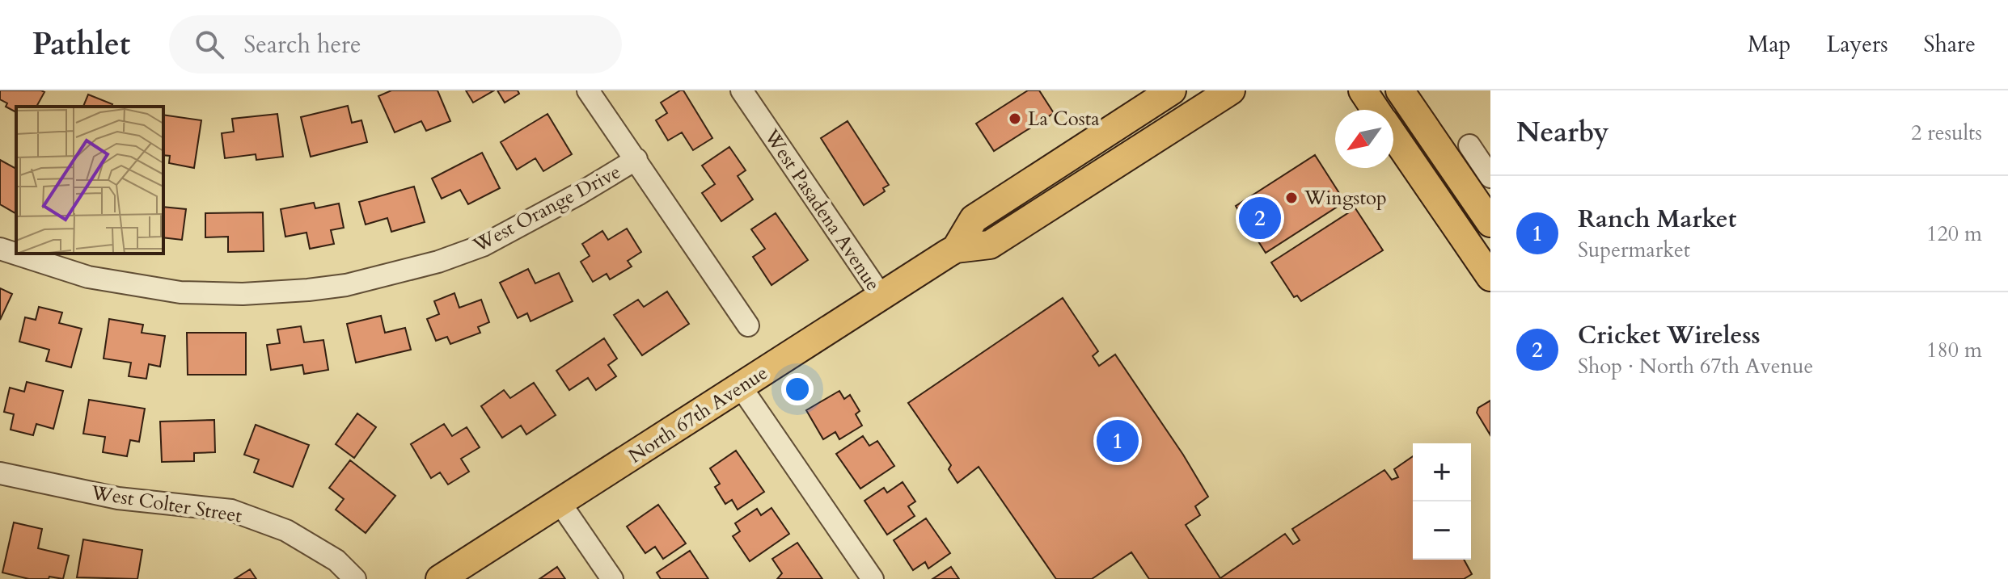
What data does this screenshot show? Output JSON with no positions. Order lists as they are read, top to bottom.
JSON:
{
  "streets": {
    "main road": ["North 67th Avenue"],
    "street": ["West Orange Drive", "West Pasadena Avenue", "West Colter Street"]
  },
  "crossings": [
    ["West Pasadena Avenue", "North 67th Avenue"]
  ],
  "places": ["La Costa", "Wingstop"],
  "north": "bottom left",
  "page": {
    "header": "Pathlet",
    "search": "Search here",
    "nav": ["Map", "Layers", "Share"],
    "heading": ["Nearby", "2 results"],
    "list": [
      {
        "mark": "1",
        "name": "Ranch Market",
        "note": "Supermarket",
        "value": "120 m"
      },
      {
        "mark": "2",
        "name": "Cricket Wireless",
        "note": "Shop · North 67th Avenue",
        "value": "180 m"
      }
    ],
    "pins": ["2", "1"],
    "map_buttons": ["+", "−"]
  }
}
